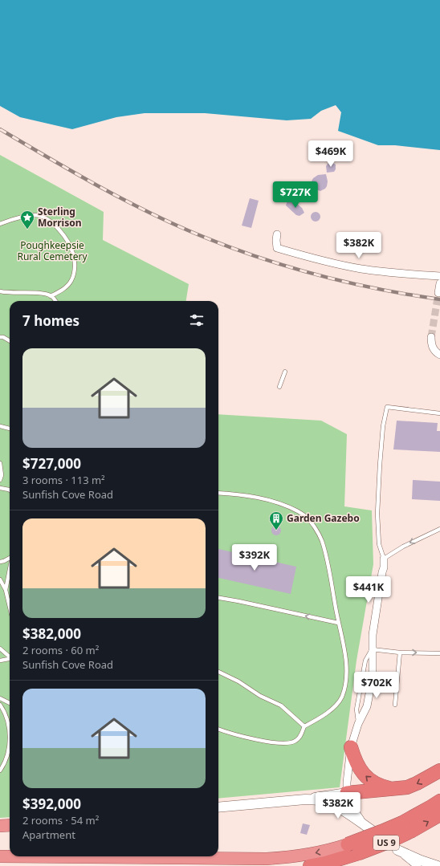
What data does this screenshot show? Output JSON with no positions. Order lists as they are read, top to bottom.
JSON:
{
  "streets": {
    "highway": ["US 9"]
  },
  "parks": ["Poughkeepsie Rural Cemetery"],
  "places": {
    "place": ["Sterling Morrison"],
    "building": ["Garden Gazebo"]
  },
  "page": {
    "price": [
      "$469K",
      "$727K",
      "$382K",
      "$392K",
      "$441K",
      "$702K",
      "$382K"
    ],
    "heading": "7 homes",
    "list": [
      {
        "name": "$727,000",
        "note": "3 rooms · 113 m² · Sunfish Cove Road"
      },
      {
        "name": "$382,000",
        "note": "2 rooms · 60 m² · Sunfish Cove Road"
      },
      {
        "name": "$392,000",
        "note": "2 rooms · 54 m² · Apartment"
      }
    ]
  }
}
